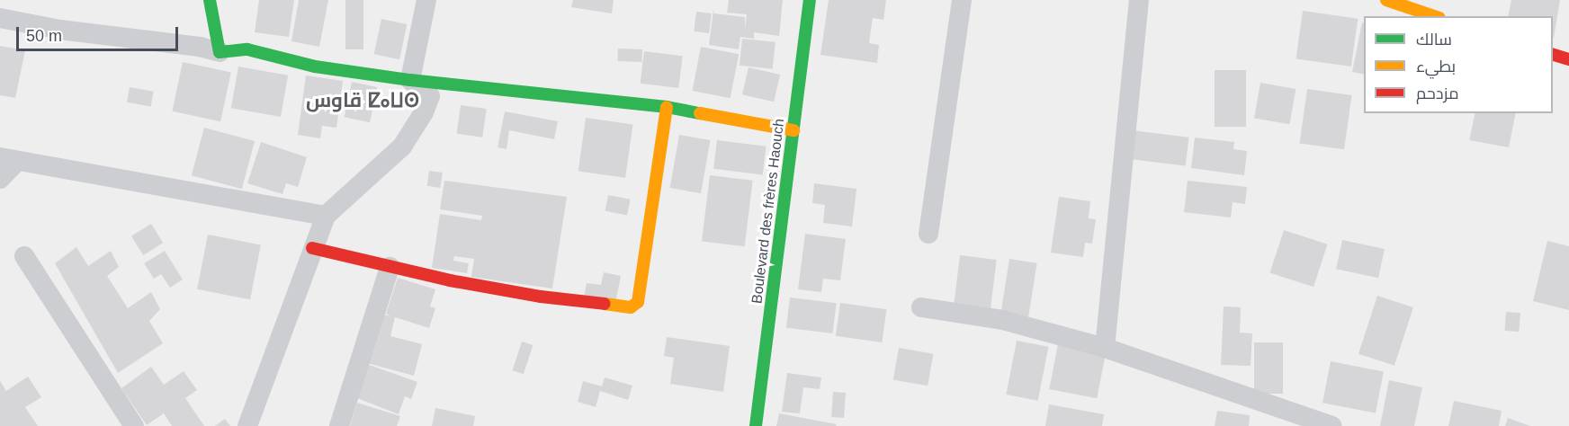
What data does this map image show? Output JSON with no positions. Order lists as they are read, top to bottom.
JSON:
{
  "streets": {
    "street": ["Boulevard des frères Haouch"]
  },
  "districts": ["قاوس ⵇⴰⵡⵙ"],
  "legend": ["سالك", "بطيء", "مزدحم"],
  "scale_bar": "50 m"
}
